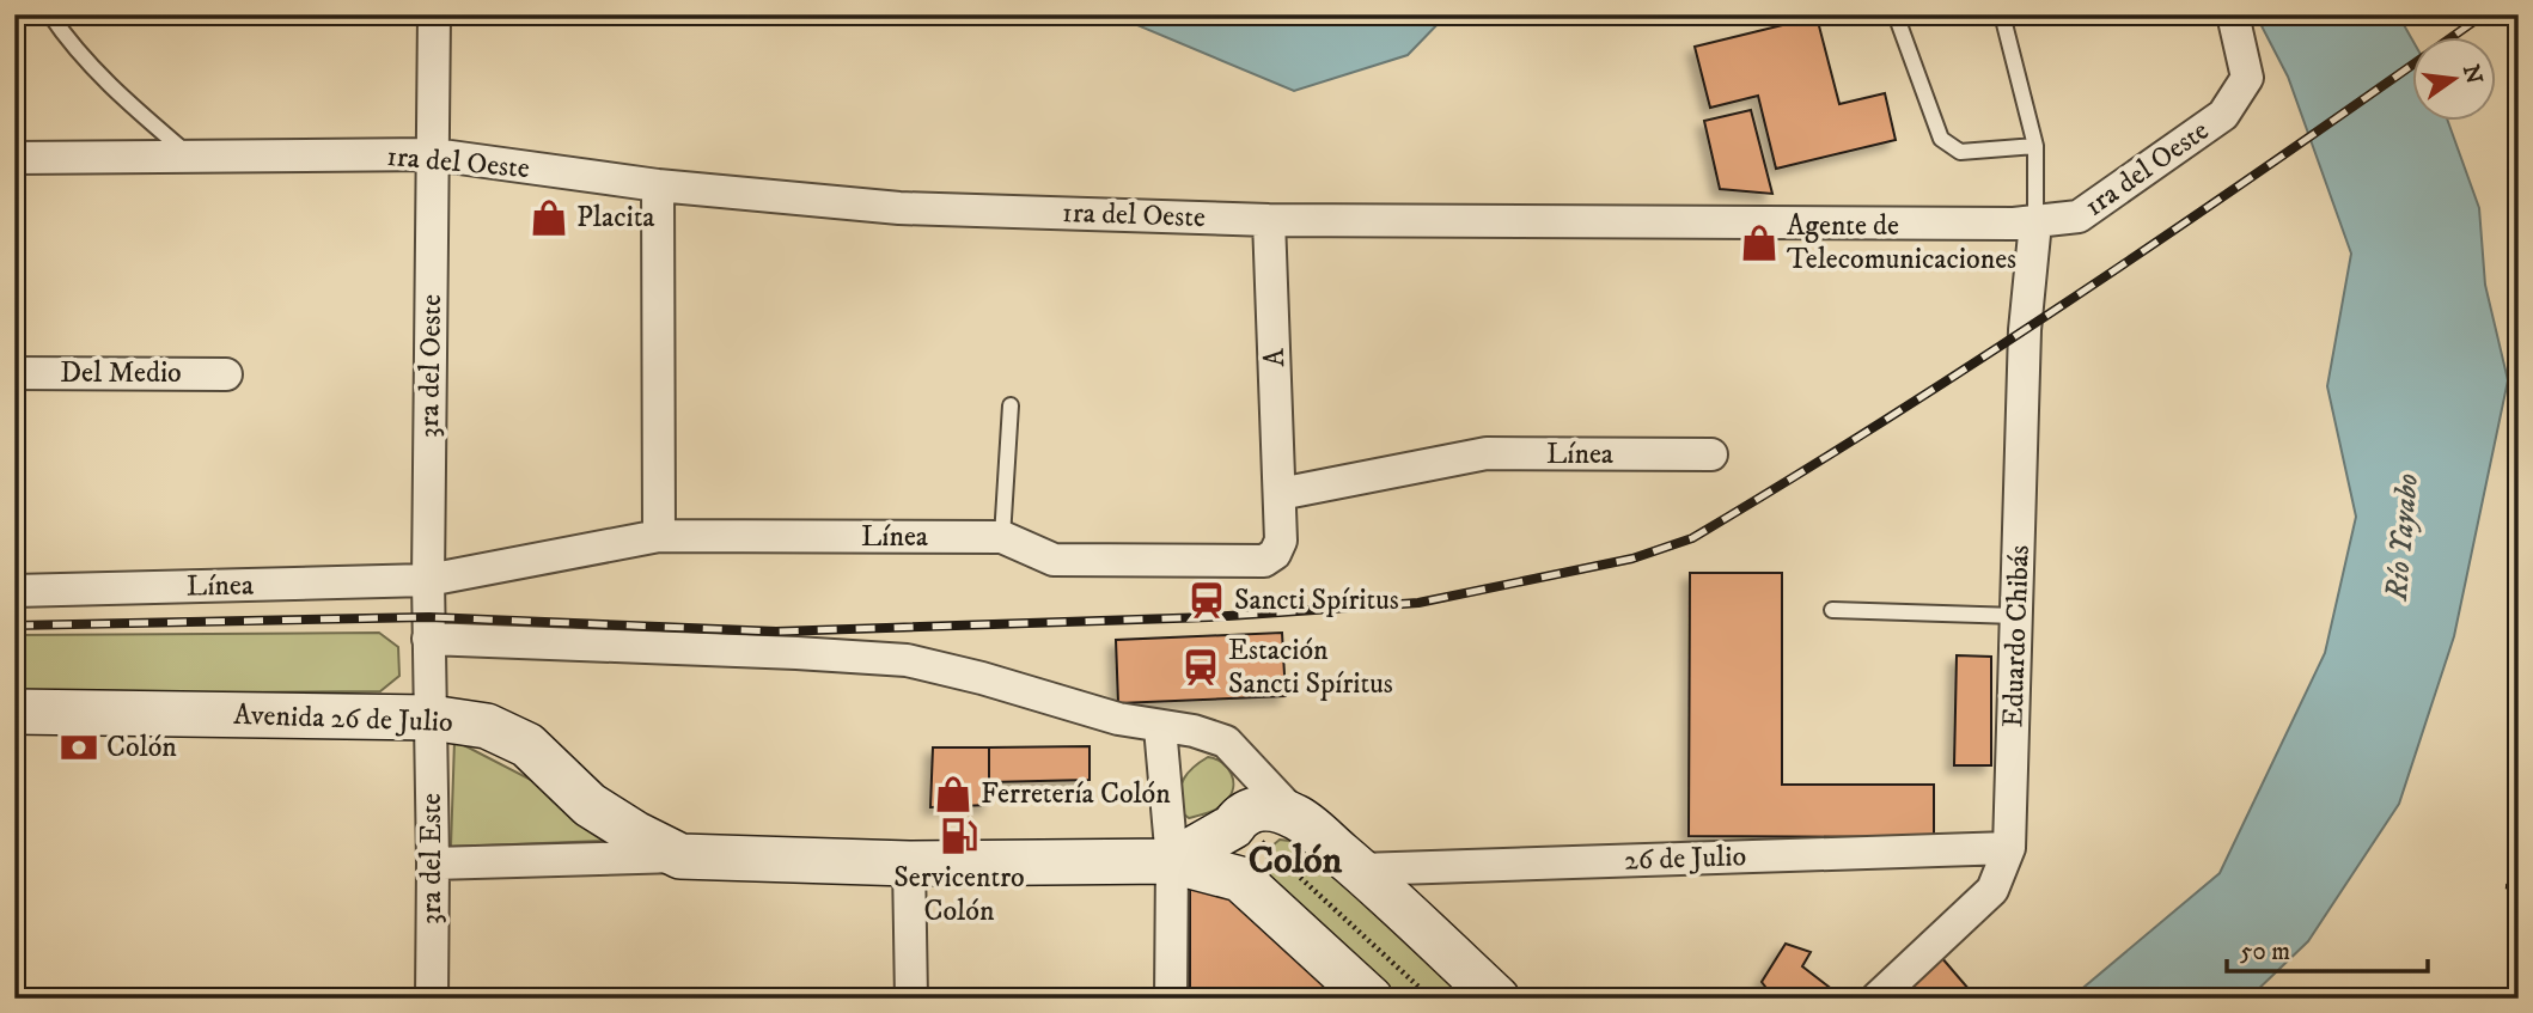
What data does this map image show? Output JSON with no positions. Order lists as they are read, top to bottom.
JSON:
{
  "streets": {
    "main road": ["Avenida 26 de Julio"],
    "street": [
      "1ra del Oeste",
      "A",
      "3ra del Oeste",
      "Del Medio",
      "Línea",
      "Eduardo Chibás",
      "3ra del Este",
      "26 de Julio"
    ]
  },
  "crossings": [
    ["1ra del Oeste", "A"],
    ["1ra del Oeste", "3ra del Oeste"],
    ["1ra del Oeste", "Eduardo Chibás"],
    ["A", "Línea"],
    ["3ra del Oeste", "Línea"],
    ["3ra del Oeste", "Avenida 26 de Julio"],
    ["3ra del Oeste", "3ra del Este"],
    ["Eduardo Chibás", "26 de Julio"],
    ["Avenida 26 de Julio", "3ra del Este"]
  ],
  "districts": ["Colón"],
  "water": ["Río Yayabo"],
  "places": {
    "shop": ["Placita", "Agente de Telecomunicaciones", "Ferretería Colón"],
    "station": ["Sancti Spíritus", "Estación Sancti Spíritus"],
    "bank": ["Colón"],
    "fuel station": ["Servicentro Colón"]
  },
  "scale_bar": "50 m",
  "north": "right"
}
